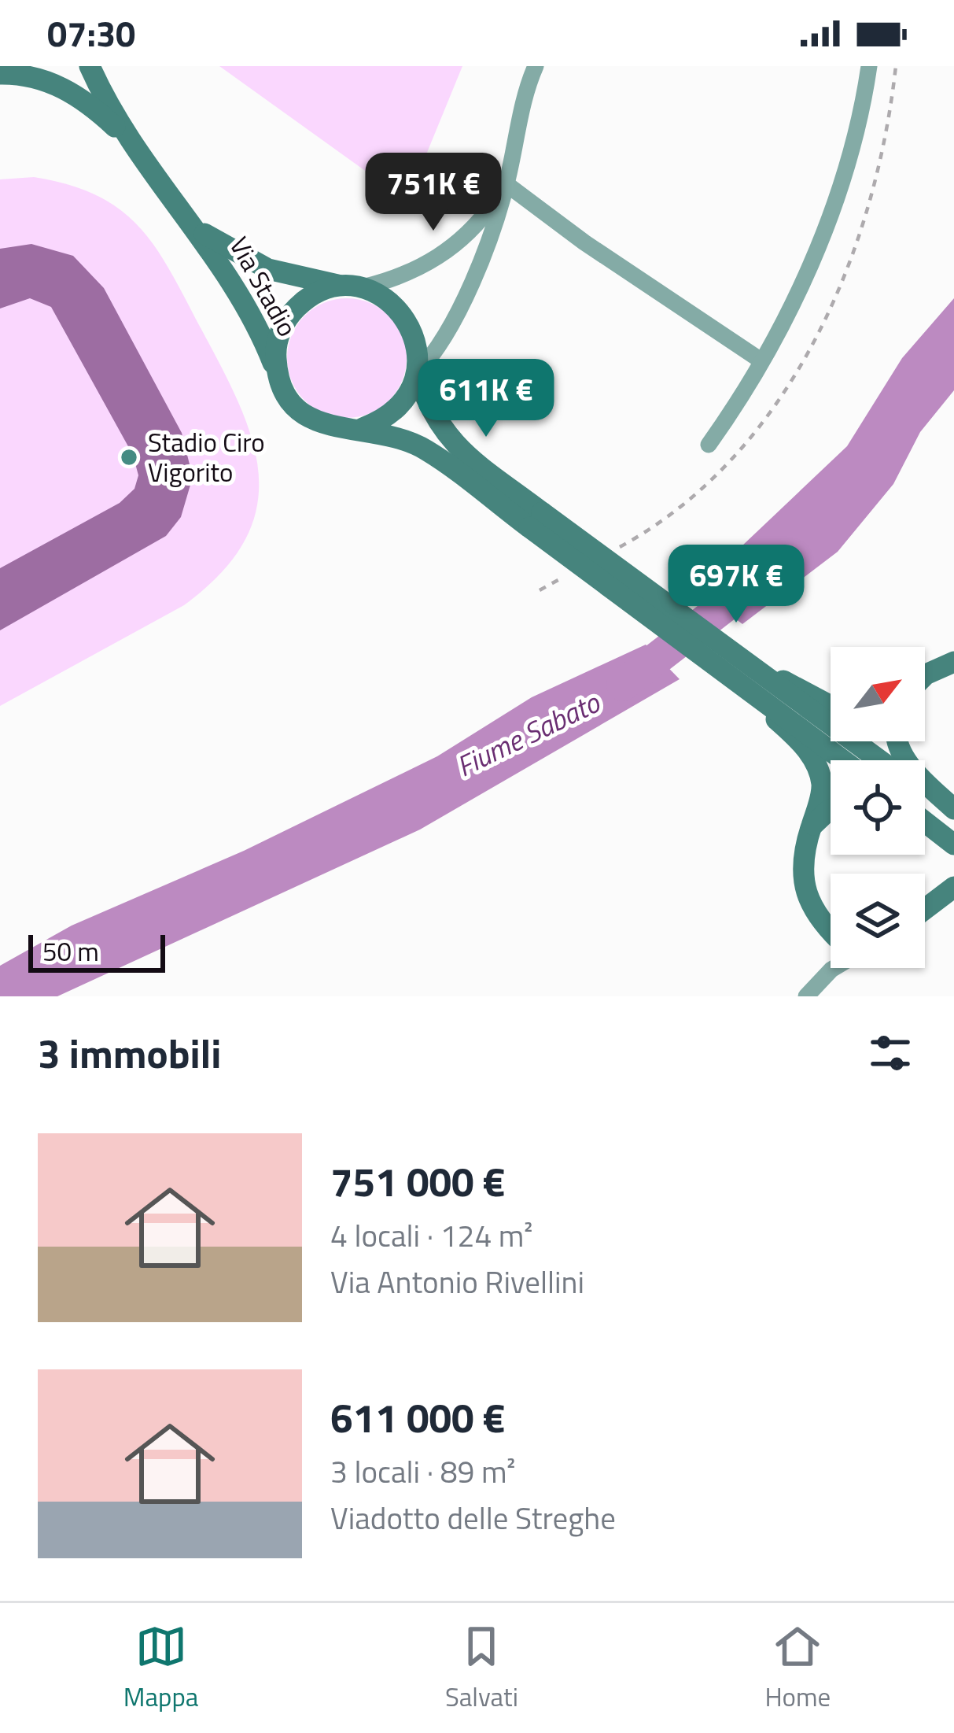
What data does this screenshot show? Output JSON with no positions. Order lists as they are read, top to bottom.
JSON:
{
  "streets": {
    "main road": ["Via Stadio"]
  },
  "water": ["Fiume Sabato"],
  "places": ["Stadio Ciro Vigorito"],
  "scale_bar": "50 m",
  "north": "top right",
  "page": {
    "status": "07:30",
    "price": ["751K €", "611K €", "697K €"],
    "scale": "50 m",
    "heading": "3 immobili",
    "list": [
      {
        "name": "751 000 €",
        "note": "4 locali · 124 m² · Via Antonio Rivellini"
      },
      {
        "name": "611 000 €",
        "note": "3 locali · 89 m² · Viadotto delle Streghe"
      }
    ],
    "tabs": ["Mappa", "Salvati", "Home"]
  }
}
